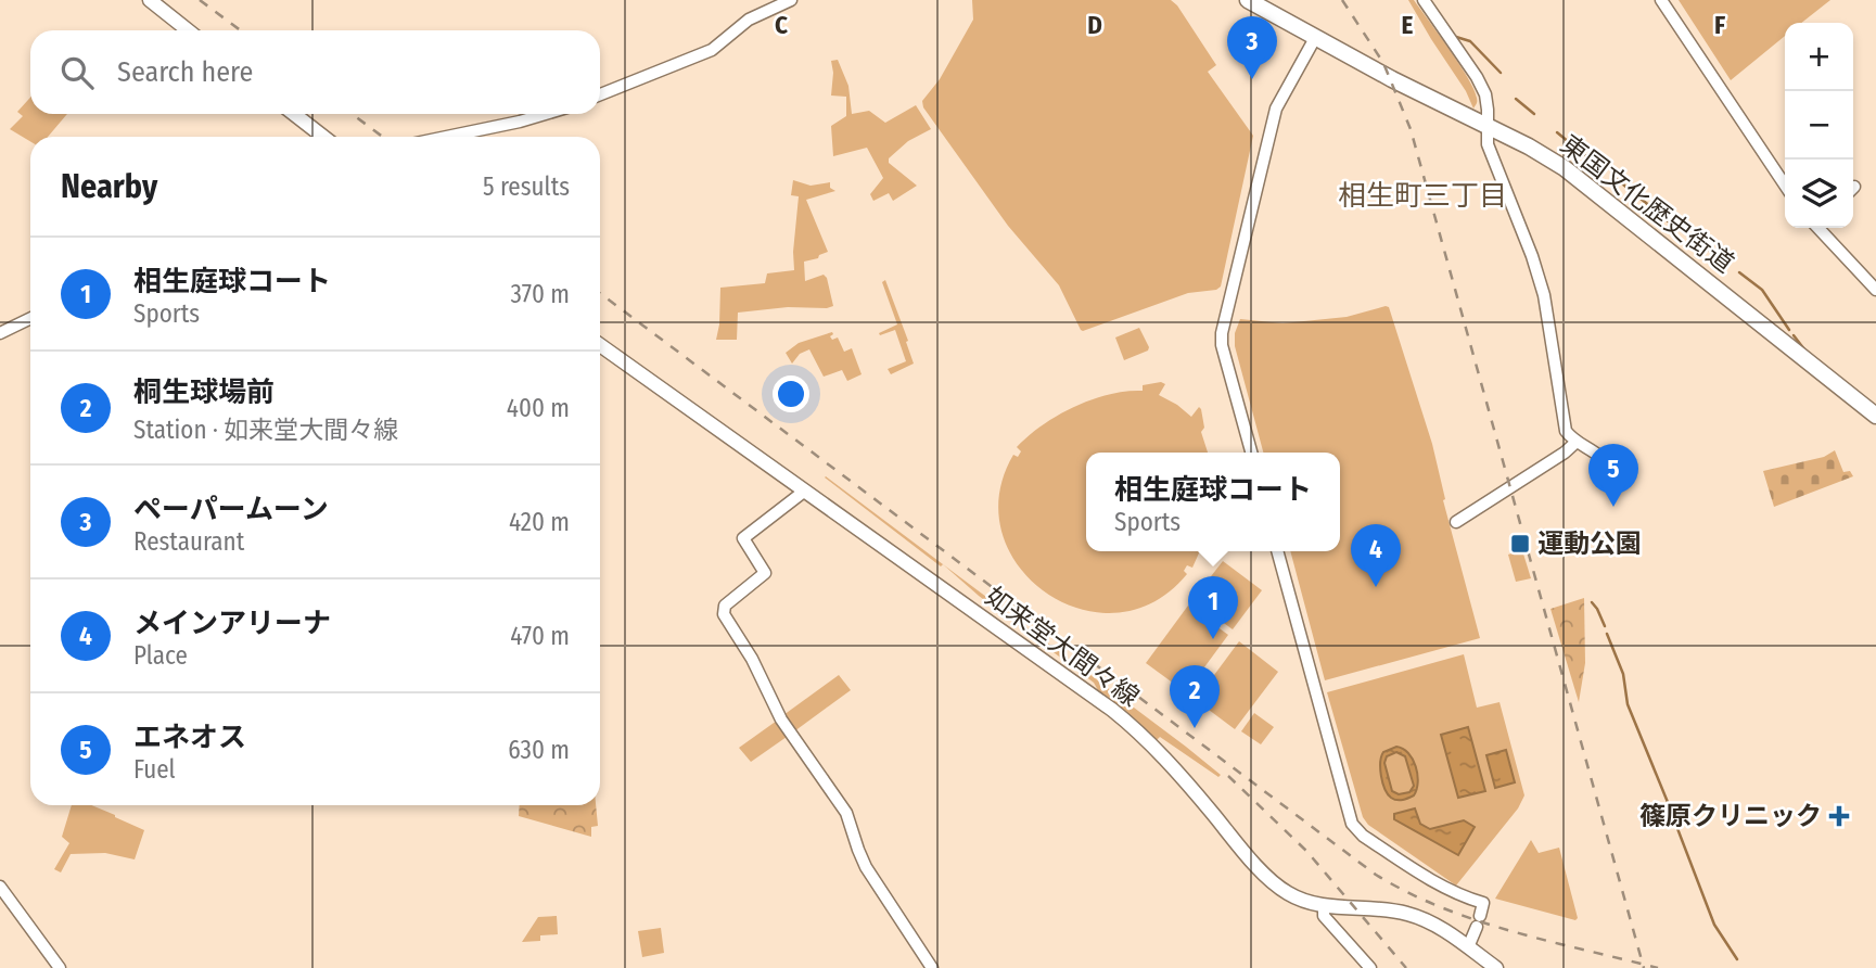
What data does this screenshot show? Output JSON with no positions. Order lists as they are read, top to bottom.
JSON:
{
  "streets": {
    "highway": ["東国文化歴史街道"],
    "main road": ["如来堂大間々線"]
  },
  "districts": ["相生町三丁目"],
  "places": {
    "transit": ["運動公園"],
    "health": ["篠原クリニック"]
  },
  "page": {
    "pins": [
      "3",
      "5",
      "4",
      "1",
      "2"
    ],
    "map_buttons": ["+", "−"],
    "search": "Search here",
    "heading": ["Nearby", "5 results"],
    "list": [
      {
        "mark": "1",
        "name": "相生庭球コート",
        "note": "Sports",
        "value": "370 m"
      },
      {
        "mark": "2",
        "name": "桐生球場前",
        "note": "Station · 如来堂大間々線",
        "value": "400 m"
      },
      {
        "mark": "3",
        "name": "ペーパームーン",
        "note": "Restaurant",
        "value": "420 m"
      },
      {
        "mark": "4",
        "name": "メインアリーナ",
        "note": "Place",
        "value": "470 m"
      },
      {
        "mark": "5",
        "name": "エネオス",
        "note": "Fuel",
        "value": "630 m"
      }
    ],
    "popup": ["相生庭球コート", "Sports"]
  },
  "grid": {
    "columns": [
      "C",
      "D",
      "E",
      "F"
    ]
  }
}
